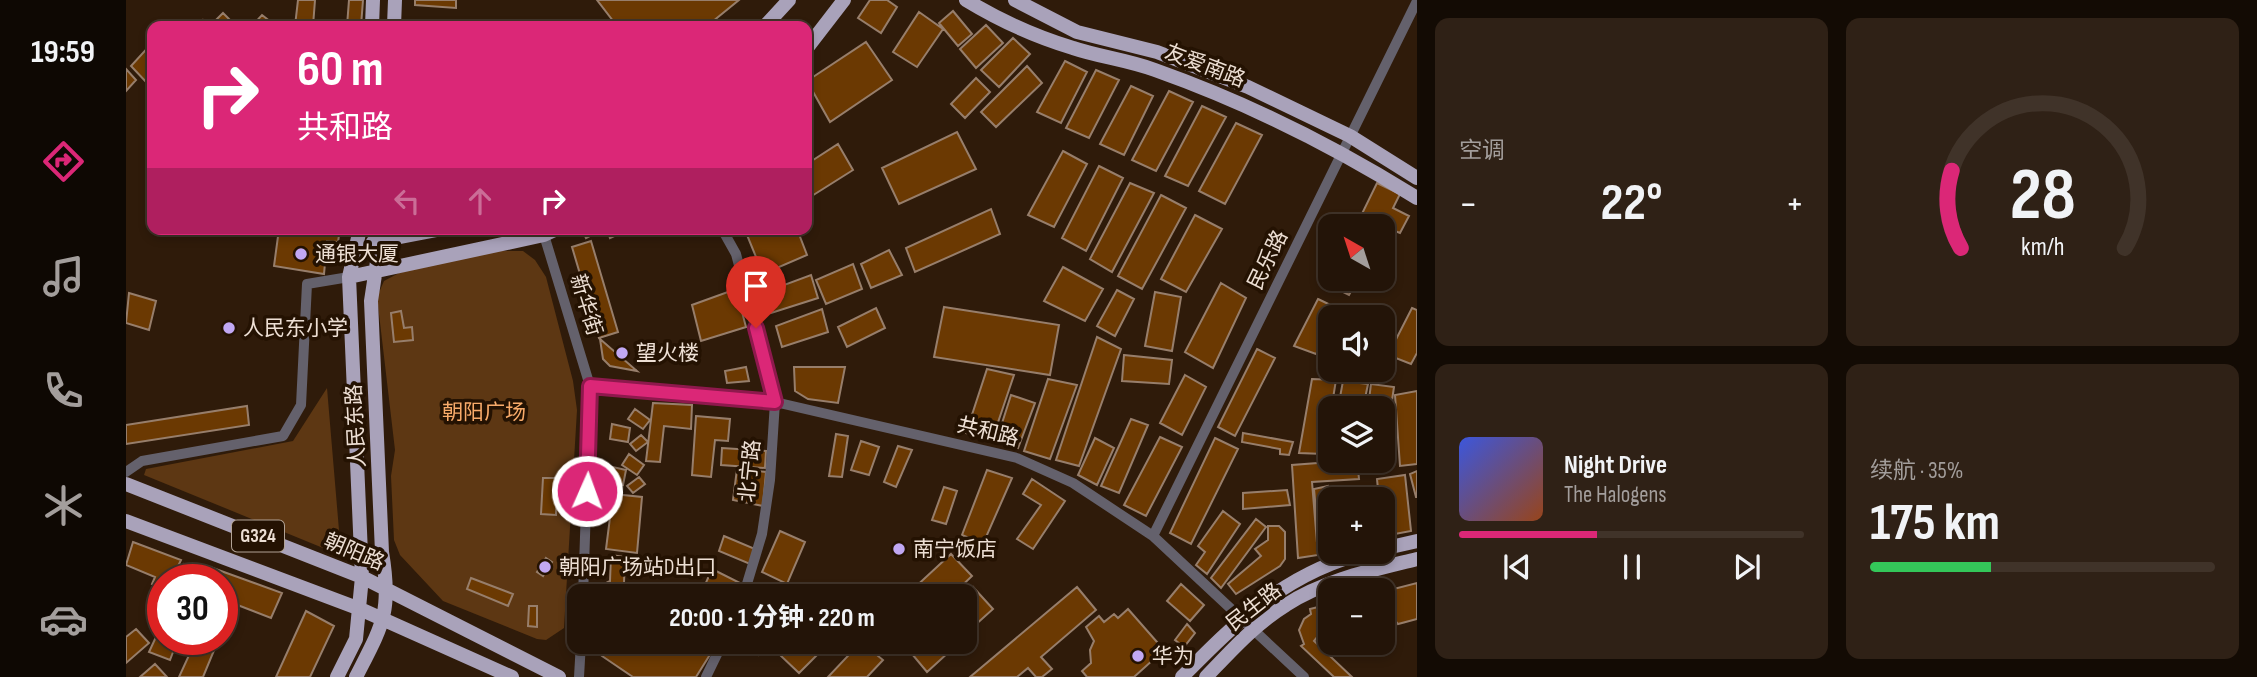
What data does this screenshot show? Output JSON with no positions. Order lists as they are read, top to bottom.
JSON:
{
  "streets": {
    "main road": [
      "友爱南路",
      "人民东路",
      "G324",
      "朝阳路",
      "民生路"
    ],
    "street": [
      "民乐路",
      "新华街",
      "共和路",
      "北宁路"
    ]
  },
  "crossings": [
    ["友爱南路", "民乐路"],
    ["民乐路", "共和路"],
    ["新华街", "共和路"],
    ["人民东路", "G324"],
    ["人民东路", "朝阳路"],
    ["共和路", "北宁路"],
    ["共和路", "民生路"]
  ],
  "parks": ["朝阳广场"],
  "places": [
    "通银大厦",
    "人民东小学",
    "望火楼",
    "南宁饭店",
    "朝阳广场站D出口",
    "华为"
  ],
  "north": "top left",
  "page": {
    "tabs": "19:59",
    "tile": [
      "空调",
      ["续航 · 35%", "175 km"]
    ],
    "turn": ["60 m", "共和路"],
    "heat": ["−", "22°", "+"],
    "map_buttons": ["+", "−"],
    "song": ["Night Drive", "The Halogens"],
    "limit": "30",
    "trip": "20:00 · 1 分钟 · 220 m",
    "gauge": ["28", "km/h"]
  }
}
